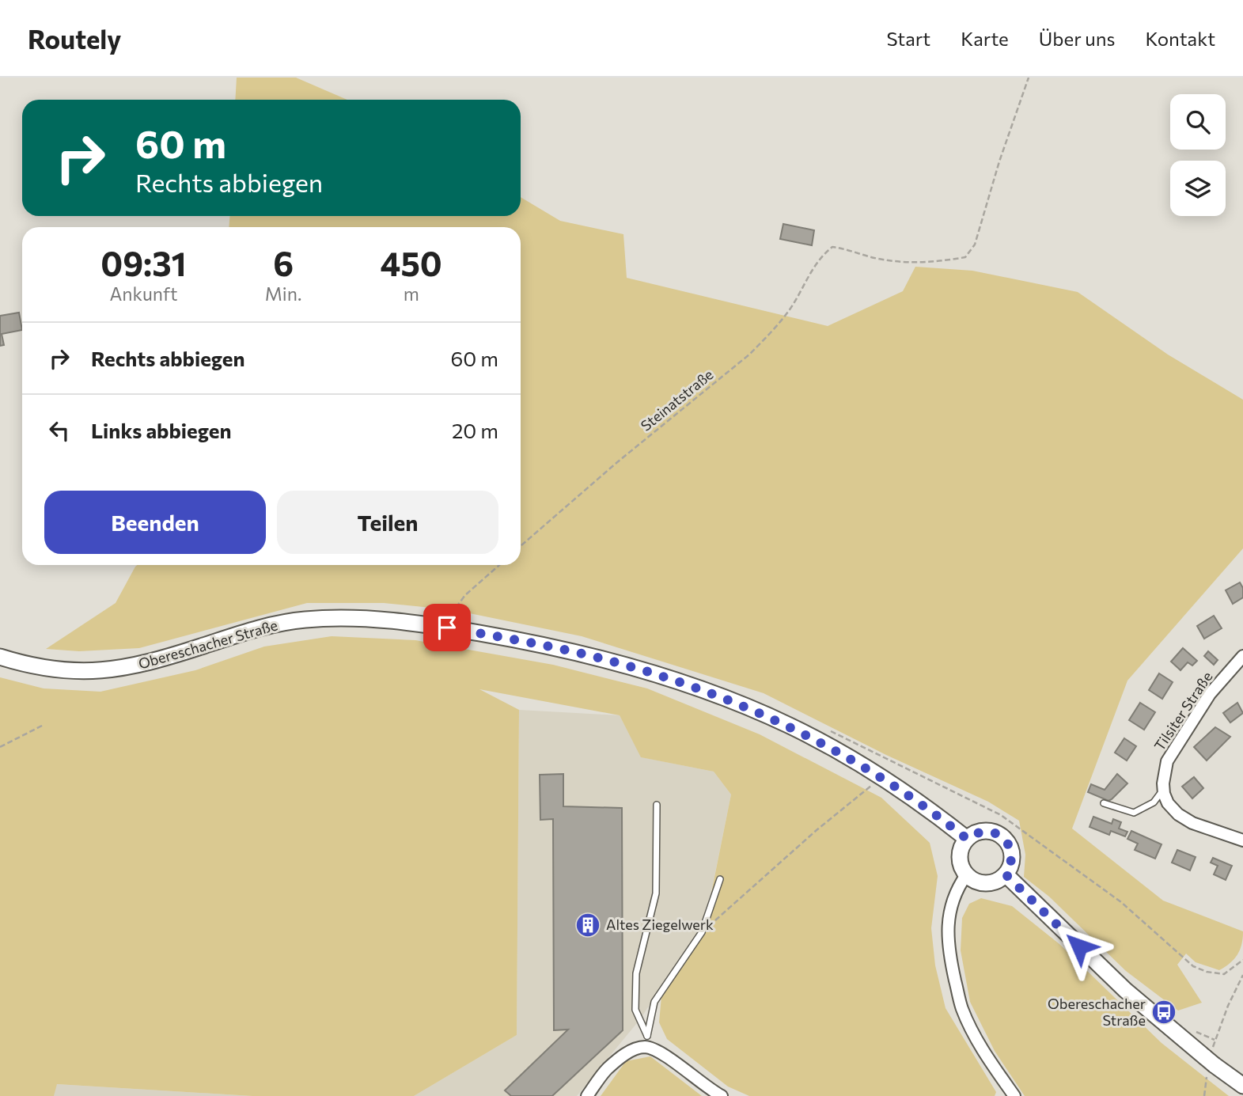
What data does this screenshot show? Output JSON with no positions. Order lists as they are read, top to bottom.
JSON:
{
  "streets": {
    "main road": ["Obereschacher Straße"],
    "street": ["Tilsiter Straße"],
    "path": ["Steinatstraße"]
  },
  "places": {
    "building": ["Altes Ziegelwerk"],
    "bus stop": ["Obereschacher Straße"]
  },
  "page": {
    "header": "Routely",
    "nav": [
      "Start",
      "Karte",
      "Über uns",
      "Kontakt"
    ],
    "turn": ["60 m", "Rechts abbiegen"],
    "eta": [
      "09:31",
      "Ankunft",
      "6",
      "Min.",
      "450",
      "m"
    ],
    "list": [
      {
        "name": "Rechts abbiegen",
        "value": "60 m"
      },
      {
        "name": "Links abbiegen",
        "value": "20 m"
      }
    ],
    "buttons": ["Beenden", "Teilen"]
  }
}
